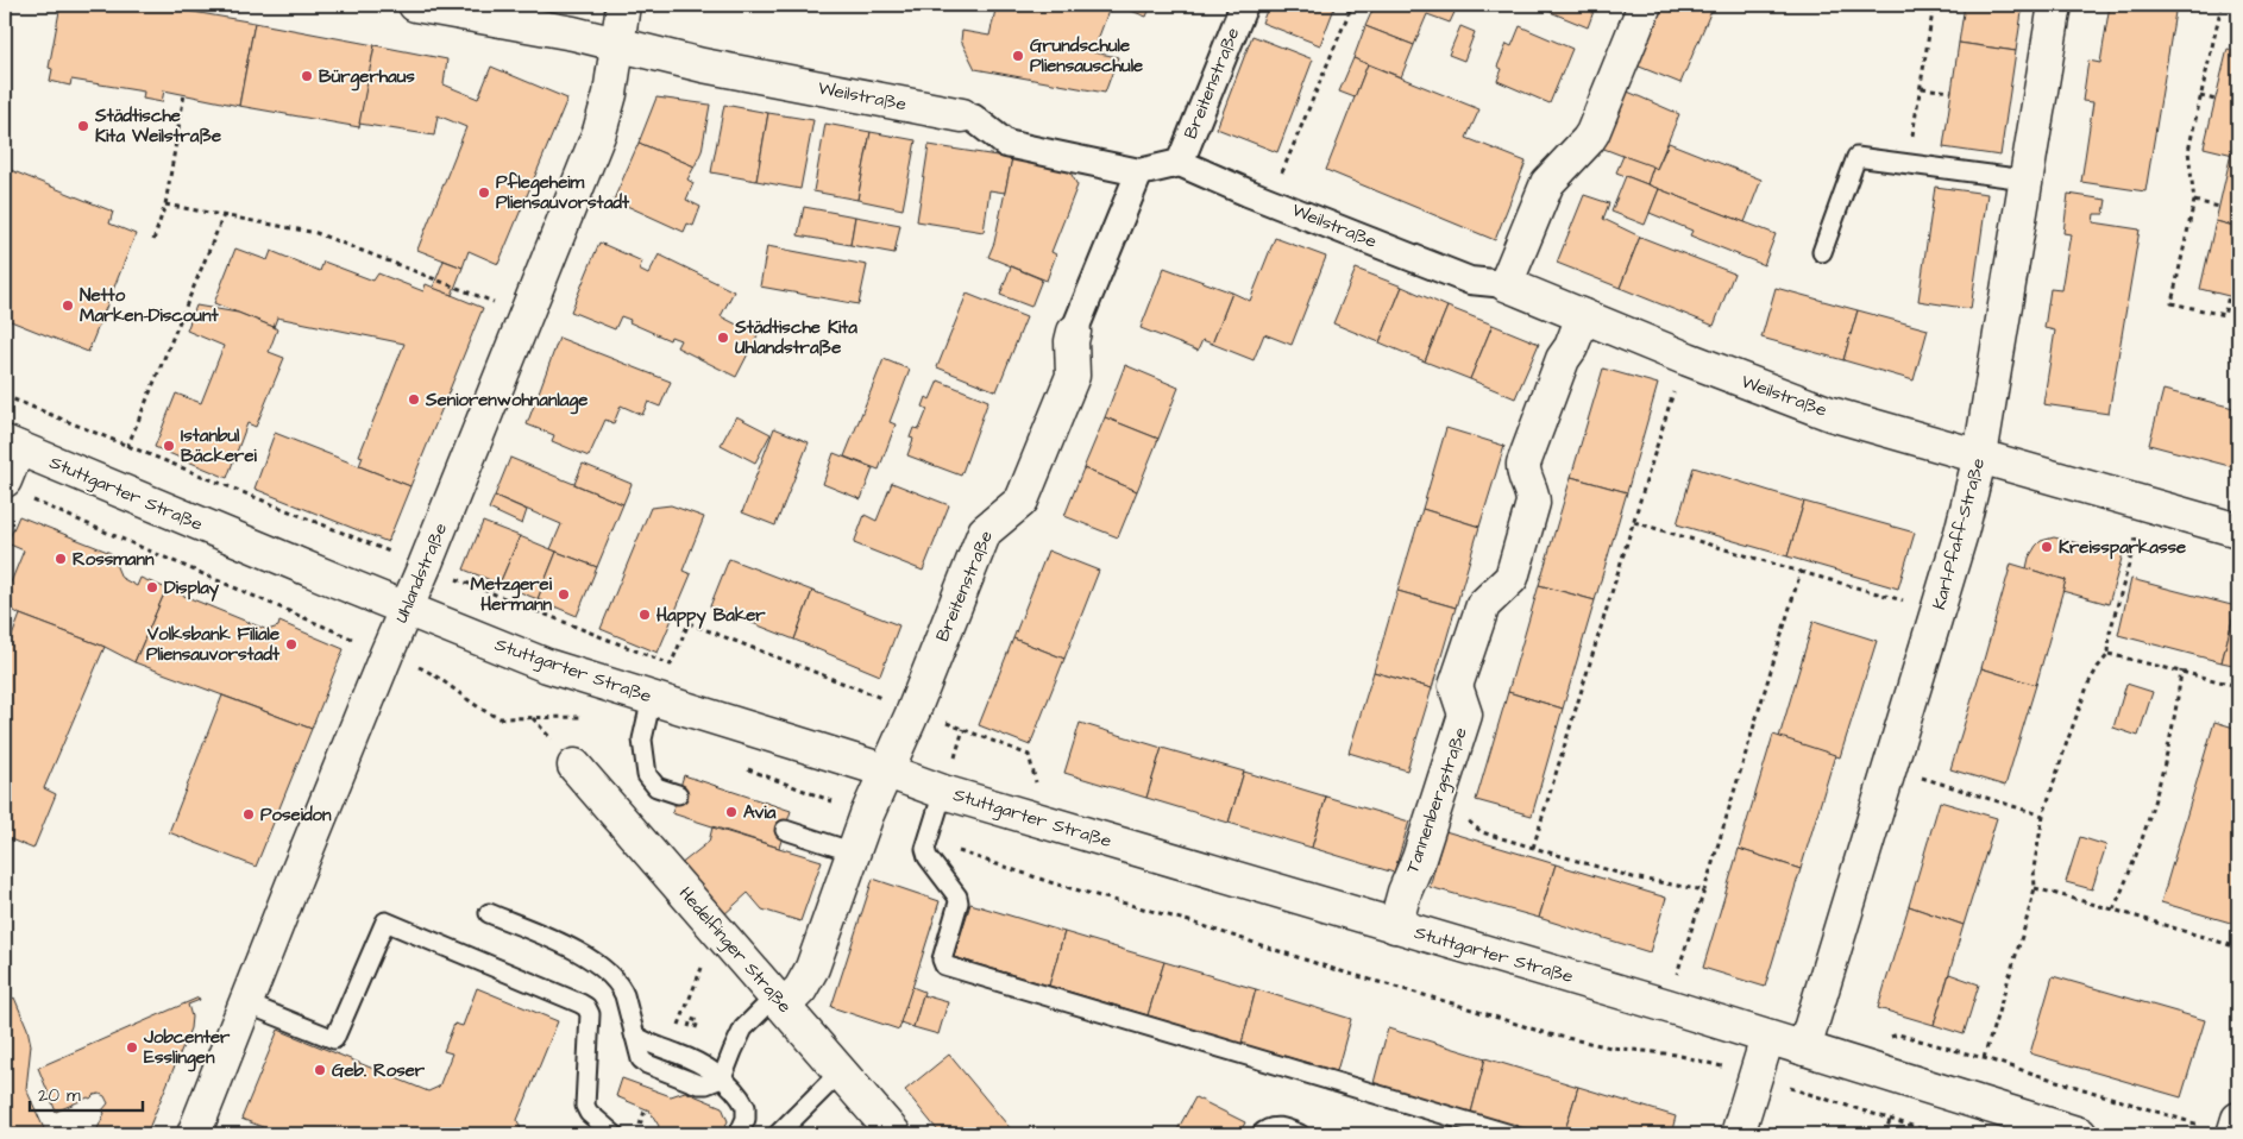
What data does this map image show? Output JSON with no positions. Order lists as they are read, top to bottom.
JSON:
{
  "streets": {
    "street": [
      "Breitenstraße",
      "Weilstraße",
      "Stuttgarter Straße",
      "Karl-Pfaff-Straße",
      "Uhlandstraße",
      "Tannenbergstraße",
      "Hedelfinger Straße"
    ]
  },
  "crossings": [
    ["Breitenstraße", "Weilstraße"],
    ["Breitenstraße", "Stuttgarter Straße"],
    ["Breitenstraße", "Hedelfinger Straße"],
    ["Weilstraße", "Karl-Pfaff-Straße"],
    ["Weilstraße", "Uhlandstraße"],
    ["Weilstraße", "Tannenbergstraße"],
    ["Stuttgarter Straße", "Karl-Pfaff-Straße"],
    ["Stuttgarter Straße", "Uhlandstraße"],
    ["Stuttgarter Straße", "Tannenbergstraße"]
  ],
  "places": [
    "Grundschule Pliensauschule",
    "Bürgerhaus",
    "Städtische Kita Weilstraße",
    "Pflegeheim Pliensauvorstadt",
    "Netto Marken-Discount",
    "Städtische Kita Uhlandstraße",
    "Seniorenwohnanlage",
    "Istanbul Bäckerei",
    "Kreissparkasse",
    "Rossmann",
    "Display",
    "Metzgerei Hermann",
    "Happy Baker",
    "Volksbank Filiale Pliensauvorstadt",
    "Avia",
    "Poseidon",
    "Jobcenter Esslingen",
    "Geb. Roser"
  ],
  "scale_bar": "20 m"
}
